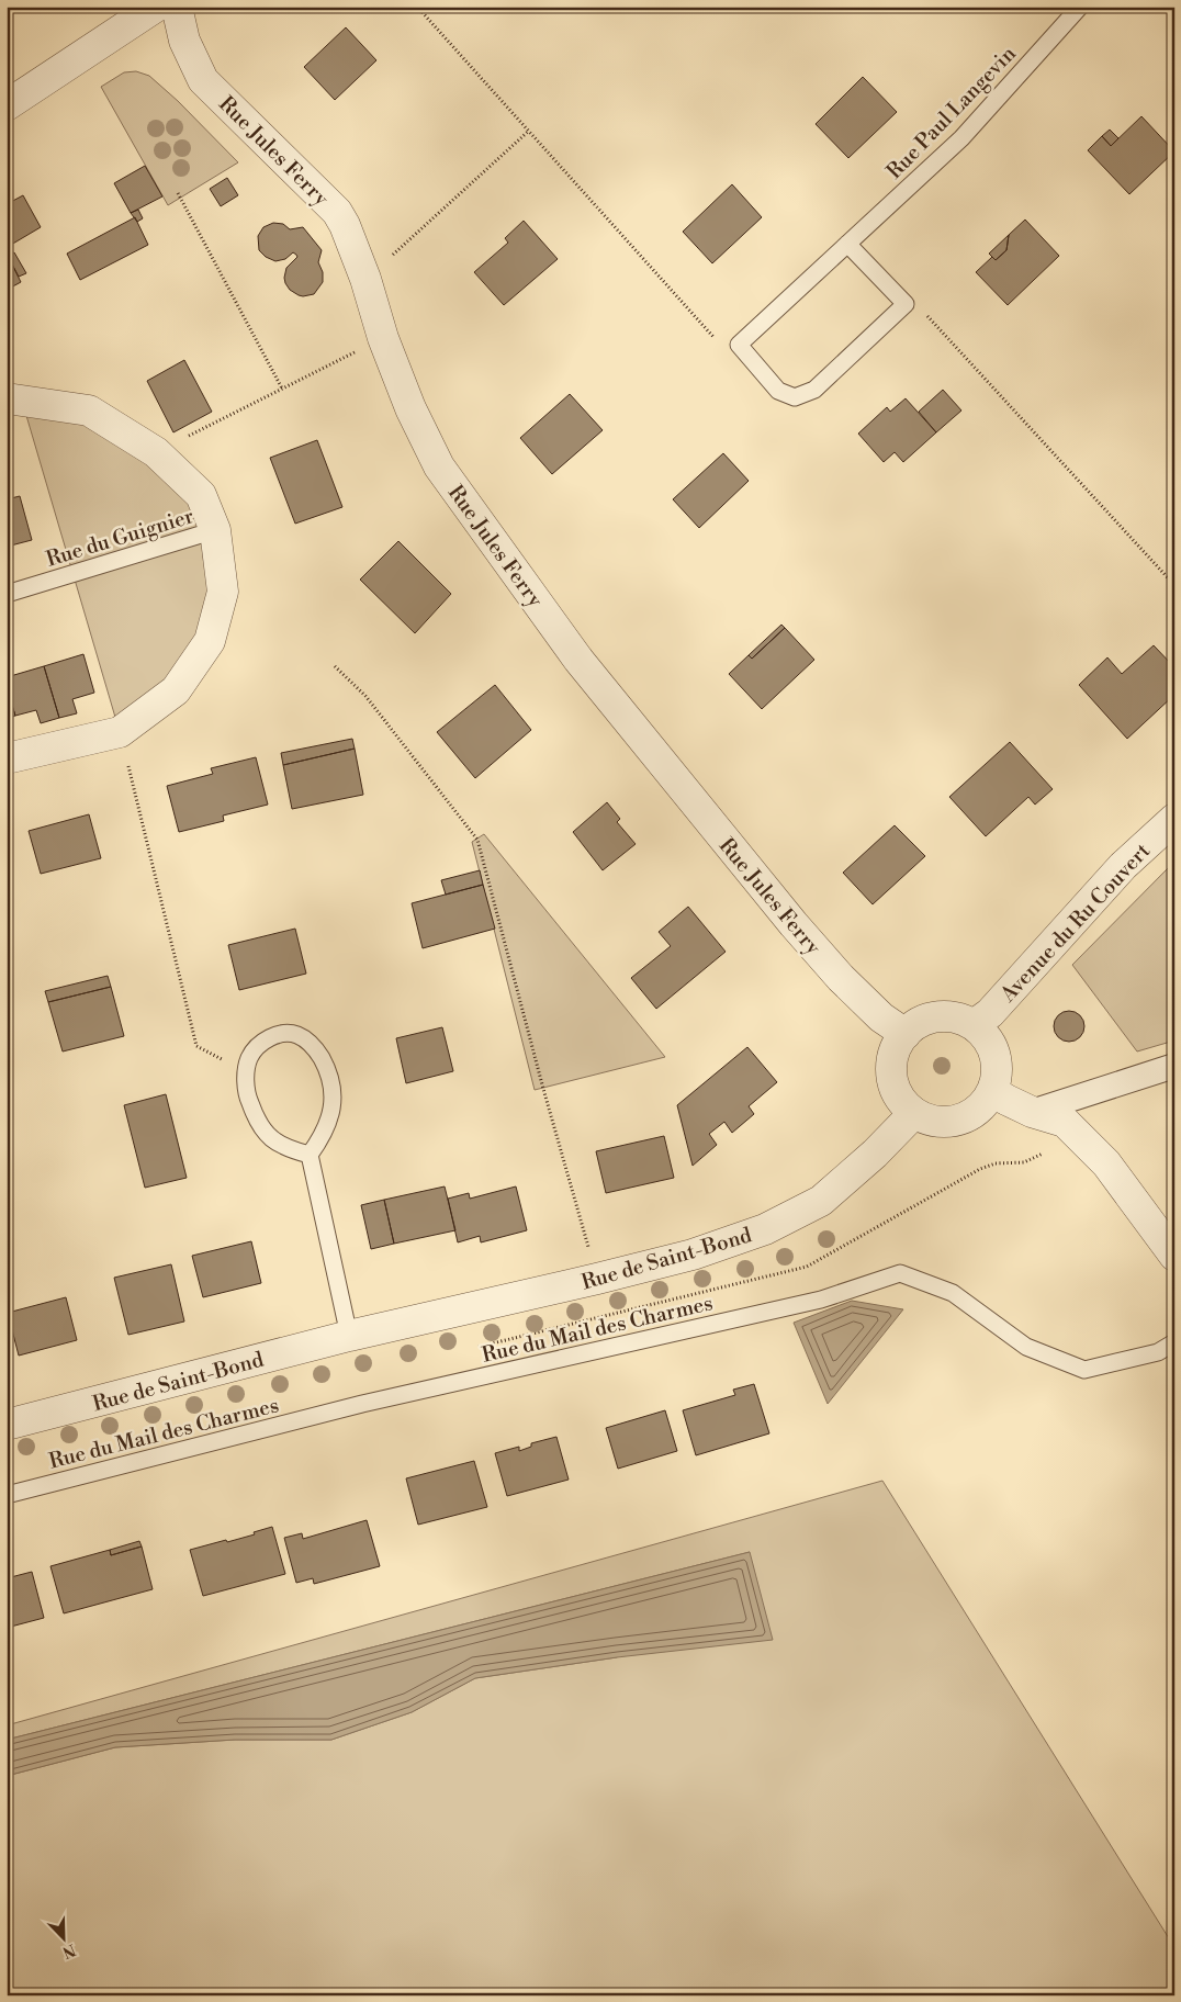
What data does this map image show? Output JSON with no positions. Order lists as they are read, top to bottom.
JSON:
{
  "streets": {
    "street": ["Rue Jules Ferry", "Avenue du Ru Couvert", "Rue de Saint-Bond"],
    "lane": ["Rue Paul Langevin", "Rue du Guignier", "Rue du Mail des Charmes"]
  },
  "crossings": [
    ["Rue Jules Ferry", "Avenue du Ru Couvert"],
    ["Rue Jules Ferry", "Rue de Saint-Bond"],
    ["Avenue du Ru Couvert", "Rue de Saint-Bond"]
  ],
  "north": "bottom right"
}
